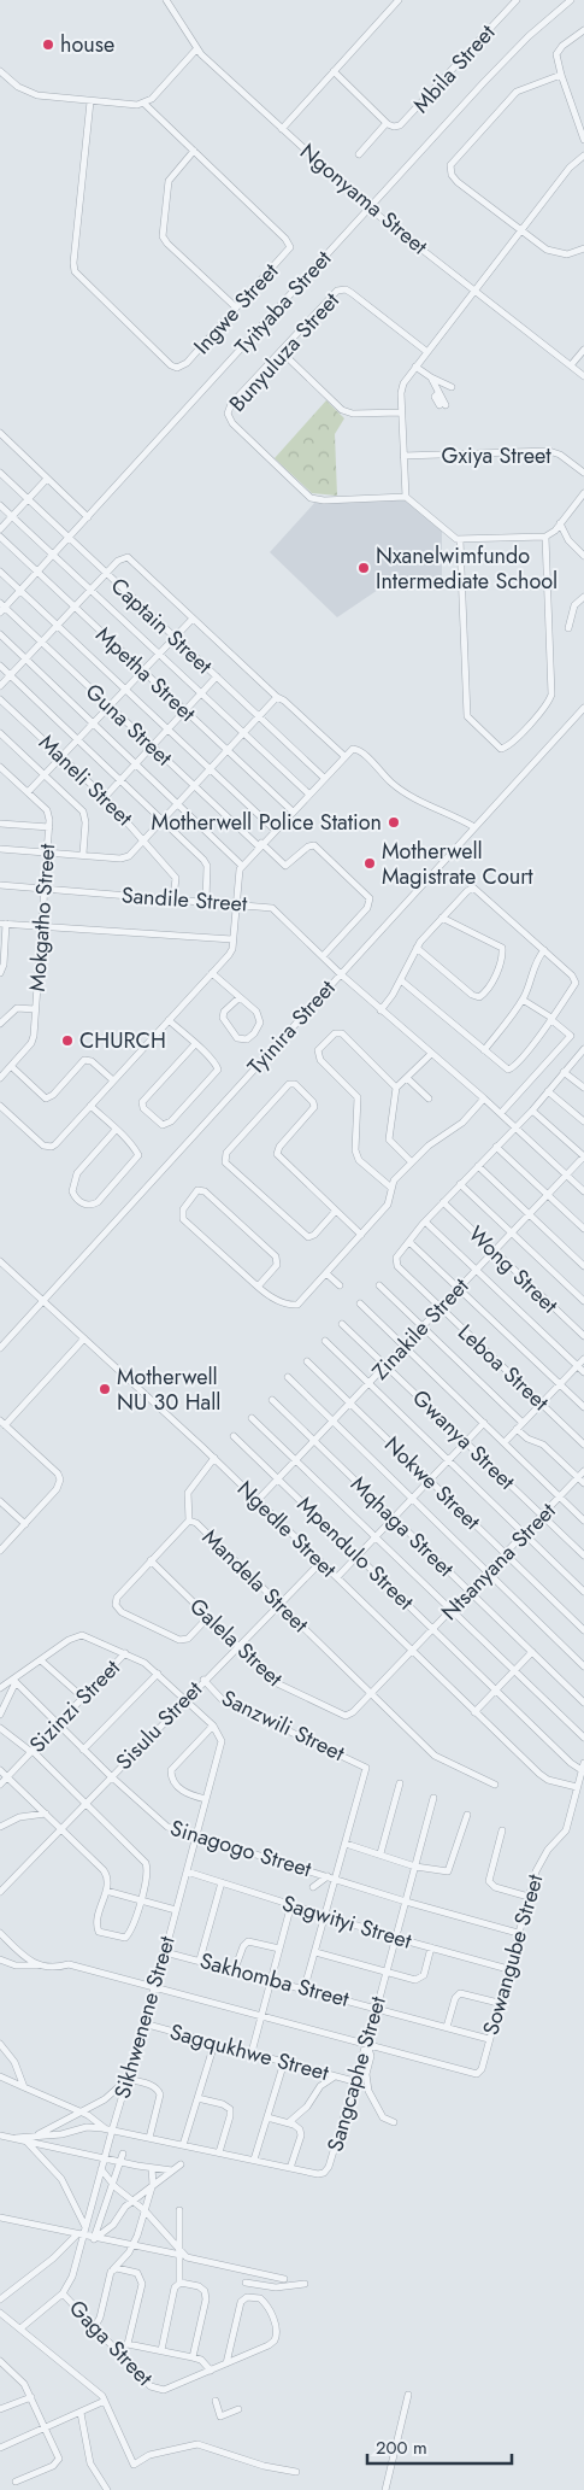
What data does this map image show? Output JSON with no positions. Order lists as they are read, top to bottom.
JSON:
{
  "streets": {
    "street": [
      "Mbila Street",
      "Ngonyama Street",
      "Tyityaba Street",
      "Ingwe Street",
      "Bunyuluza Street",
      "Gxiya Street",
      "Captain Street",
      "Mpetha Street",
      "Guna Street",
      "Maneli Street",
      "Sandile Street",
      "Mokgatho Street",
      "Tyinira Street",
      "Wong Street",
      "Zinakile Street",
      "Leboa Street",
      "Gwanya Street",
      "Nokwe Street",
      "Mqhaga Street",
      "Ngedle Street",
      "Mpendulo Street",
      "Ntsanyana Street",
      "Mandela Street",
      "Galela Street",
      "Sizinzi Street",
      "Sisulu Street",
      "Sanzwili Street",
      "Sinagogo Street",
      "Sagwityi Street",
      "Sowangube Street",
      "Sakhomba Street",
      "Sikhwenene Street",
      "Sagqukhwe Street",
      "Sangcaphe Street",
      "Gaga Street"
    ]
  },
  "crossings": [
    ["Ngonyama Street", "Tyityaba Street"],
    ["Tyityaba Street", "Captain Street"],
    ["Tyityaba Street", "Mpetha Street"],
    ["Tyityaba Street", "Guna Street"],
    ["Guna Street", "Sandile Street"],
    ["Maneli Street", "Sandile Street"],
    ["Sandile Street", "Mokgatho Street"],
    ["Sandile Street", "Tyinira Street"],
    ["Sandile Street", "Zinakile Street"],
    ["Tyinira Street", "Ngedle Street"],
    ["Wong Street", "Zinakile Street"],
    ["Zinakile Street", "Leboa Street"],
    ["Zinakile Street", "Gwanya Street"],
    ["Zinakile Street", "Nokwe Street"],
    ["Zinakile Street", "Mqhaga Street"],
    ["Zinakile Street", "Ngedle Street"],
    ["Zinakile Street", "Mpendulo Street"],
    ["Gwanya Street", "Ntsanyana Street"],
    ["Nokwe Street", "Ntsanyana Street"],
    ["Mqhaga Street", "Ntsanyana Street"],
    ["Ngedle Street", "Ntsanyana Street"],
    ["Ngedle Street", "Galela Street"],
    ["Ngedle Street", "Sisulu Street"],
    ["Ngedle Street", "Sowangube Street"],
    ["Mpendulo Street", "Ntsanyana Street"],
    ["Mpendulo Street", "Sowangube Street"],
    ["Ntsanyana Street", "Galela Street"],
    ["Mandela Street", "Galela Street"],
    ["Mandela Street", "Sisulu Street"],
    ["Galela Street", "Sisulu Street"],
    ["Sizinzi Street", "Sisulu Street"],
    ["Sizinzi Street", "Sinagogo Street"],
    ["Sisulu Street", "Sanzwili Street"],
    ["Sisulu Street", "Sinagogo Street"],
    ["Sinagogo Street", "Sowangube Street"],
    ["Sinagogo Street", "Sikhwenene Street"],
    ["Sinagogo Street", "Sangcaphe Street"],
    ["Sagwityi Street", "Sowangube Street"],
    ["Sagwityi Street", "Sikhwenene Street"],
    ["Sagwityi Street", "Sangcaphe Street"],
    ["Sowangube Street", "Sakhomba Street"],
    ["Sowangube Street", "Sangcaphe Street"],
    ["Sakhomba Street", "Sikhwenene Street"],
    ["Sakhomba Street", "Sangcaphe Street"],
    ["Sikhwenene Street", "Sagqukhwe Street"],
    ["Sikhwenene Street", "Sangcaphe Street"],
    ["Sikhwenene Street", "Gaga Street"],
    ["Sagqukhwe Street", "Sangcaphe Street"]
  ],
  "places": [
    "house",
    "Nxanelwimfundo Intermediate School",
    "Motherwell Police Station",
    "Motherwell Magistrate Court",
    "CHURCH",
    "Motherwell NU 30 Hall"
  ],
  "scale_bar": "200 m"
}
